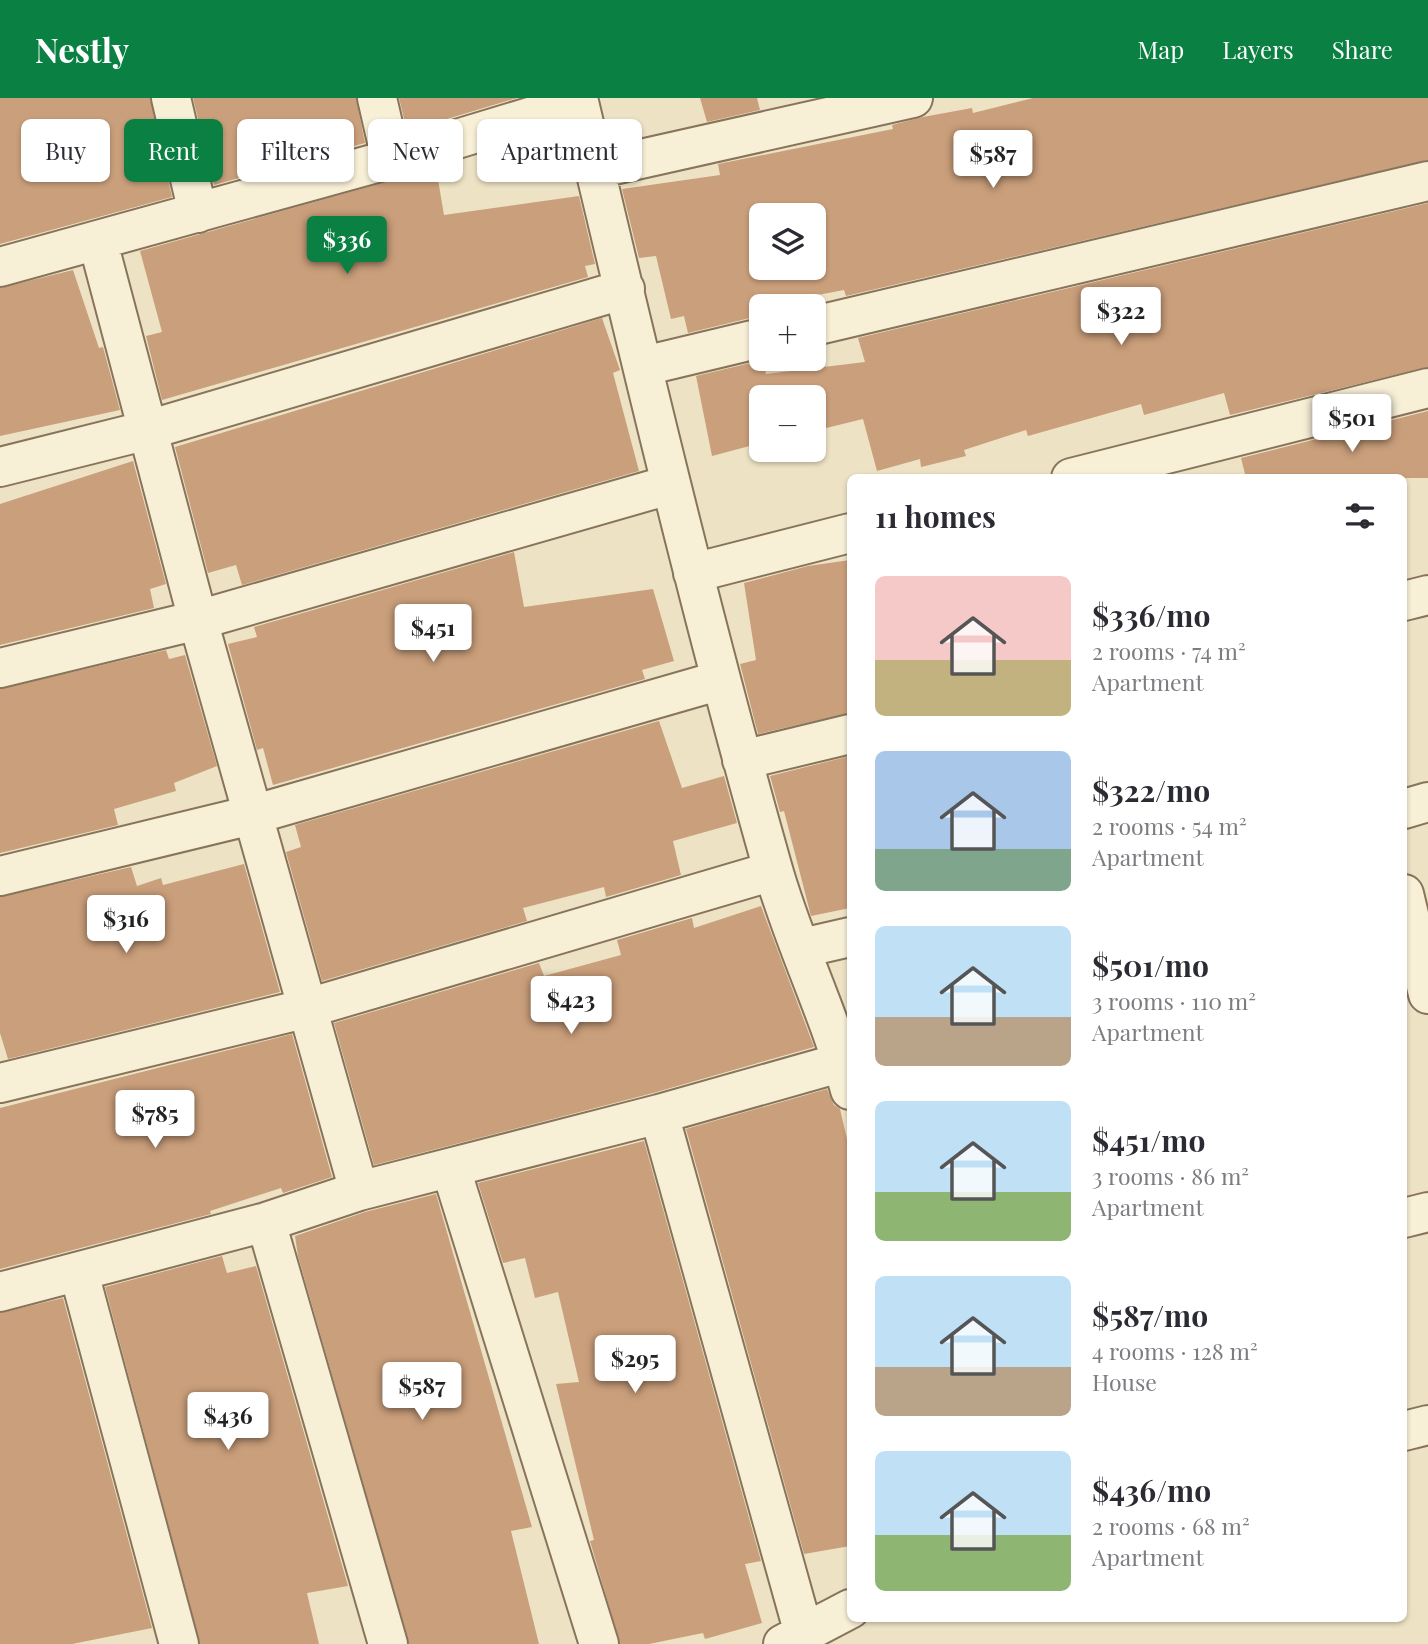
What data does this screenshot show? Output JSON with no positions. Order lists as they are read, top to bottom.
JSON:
{
  "page": {
    "header": "Nestly",
    "nav": ["Map", "Layers", "Share"],
    "chip": [
      "Buy",
      "Rent",
      "Filters",
      "New",
      "Apartment"
    ],
    "price": [
      "$587",
      "$336",
      "$322",
      "$501",
      "$451",
      "$316",
      "$423",
      "$785",
      "$295",
      "$587",
      "$436"
    ],
    "map_buttons": ["+", "−"],
    "heading": "11 homes",
    "list": [
      {
        "name": "$336/mo",
        "note": "2 rooms · 74 m² · Apartment"
      },
      {
        "name": "$322/mo",
        "note": "2 rooms · 54 m² · Apartment"
      },
      {
        "name": "$501/mo",
        "note": "3 rooms · 110 m² · Apartment"
      },
      {
        "name": "$451/mo",
        "note": "3 rooms · 86 m² · Apartment"
      },
      {
        "name": "$587/mo",
        "note": "4 rooms · 128 m² · House"
      },
      {
        "name": "$436/mo",
        "note": "2 rooms · 68 m² · Apartment"
      }
    ]
  }
}
